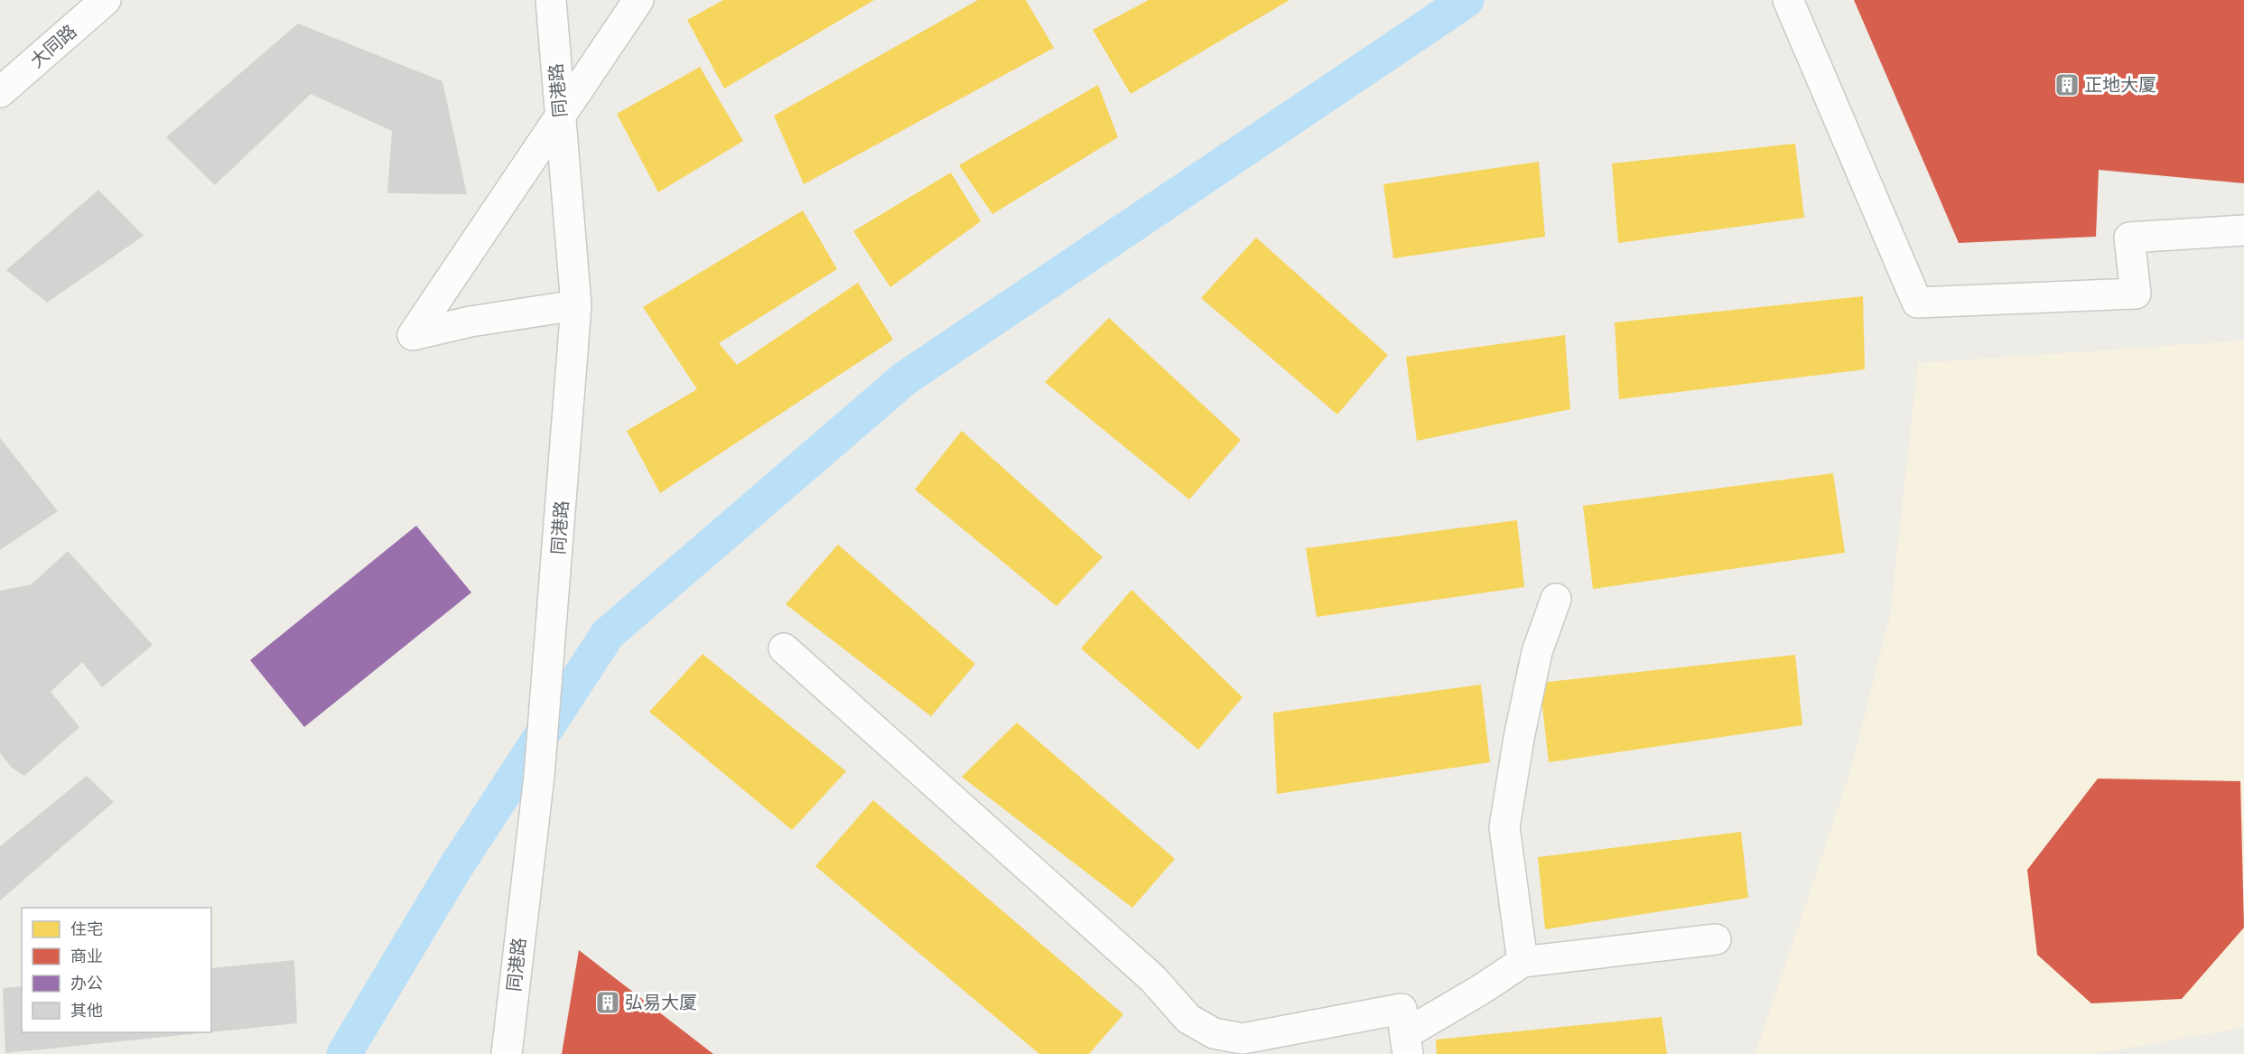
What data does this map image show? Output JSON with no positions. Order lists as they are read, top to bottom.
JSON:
{
  "streets": {
    "street": ["大同路", "同港路"]
  },
  "places": {
    "building": ["正地大厦", "弘易大厦"]
  },
  "legend": [
    "住宅",
    "商业",
    "办公",
    "其他"
  ]
}
